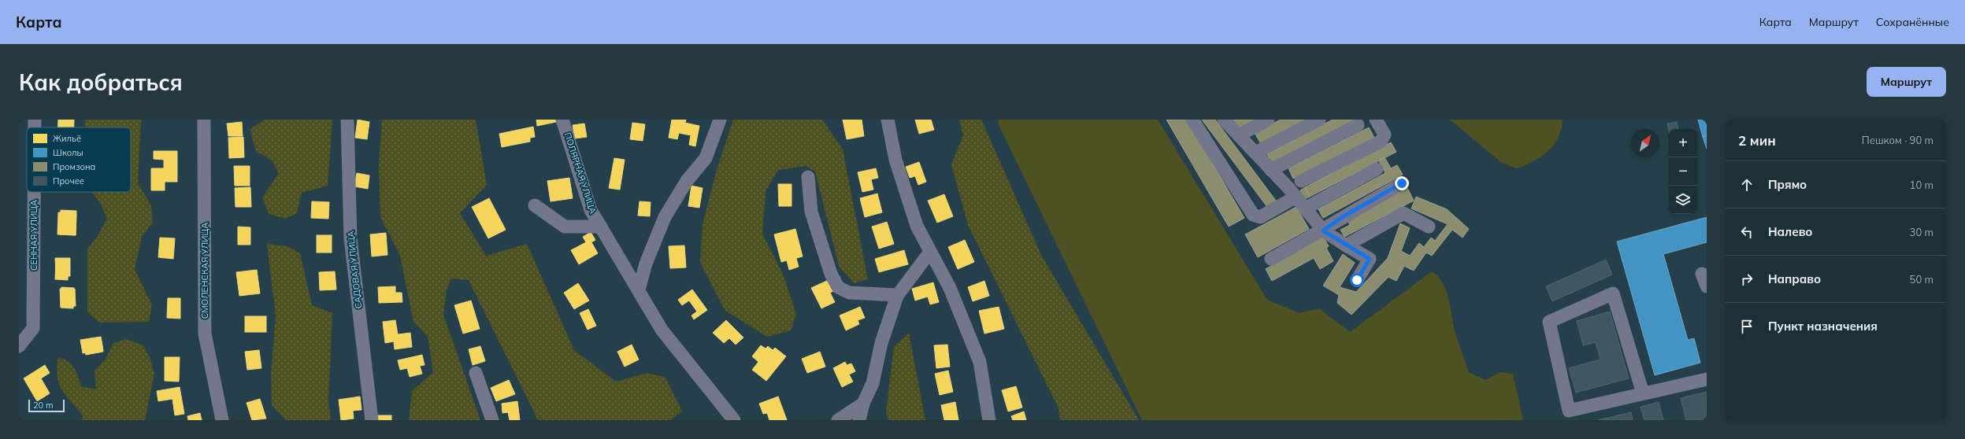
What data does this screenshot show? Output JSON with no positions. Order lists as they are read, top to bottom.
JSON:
{
  "streets": {
    "street": [
      "ПОЛЯРНАЯ УЛИЦА",
      "СЕННАЯ УЛИЦА",
      "САДОВАЯ УЛИЦА",
      "СМОЛЕНСКАЯ УЛИЦА"
    ]
  },
  "legend": [
    "Жильё",
    "Школы",
    "Промзона",
    "Прочее"
  ],
  "scale_bar": "20 m",
  "north": "top right",
  "page": {
    "header": "Карта",
    "nav": ["Карта", "Маршрут", "Сохранённые"],
    "buttons": "Маршрут",
    "title": "Как добраться",
    "heading": ["2 мин", "Пешком · 90 m"],
    "map_buttons": ["+", "−"],
    "list": [
      ["Прямо", "10 m"],
      ["Налево", "30 m"],
      ["Направо", "50 m"],
      "Пункт назначения"
    ],
    "scale": "20 m"
  }
}
